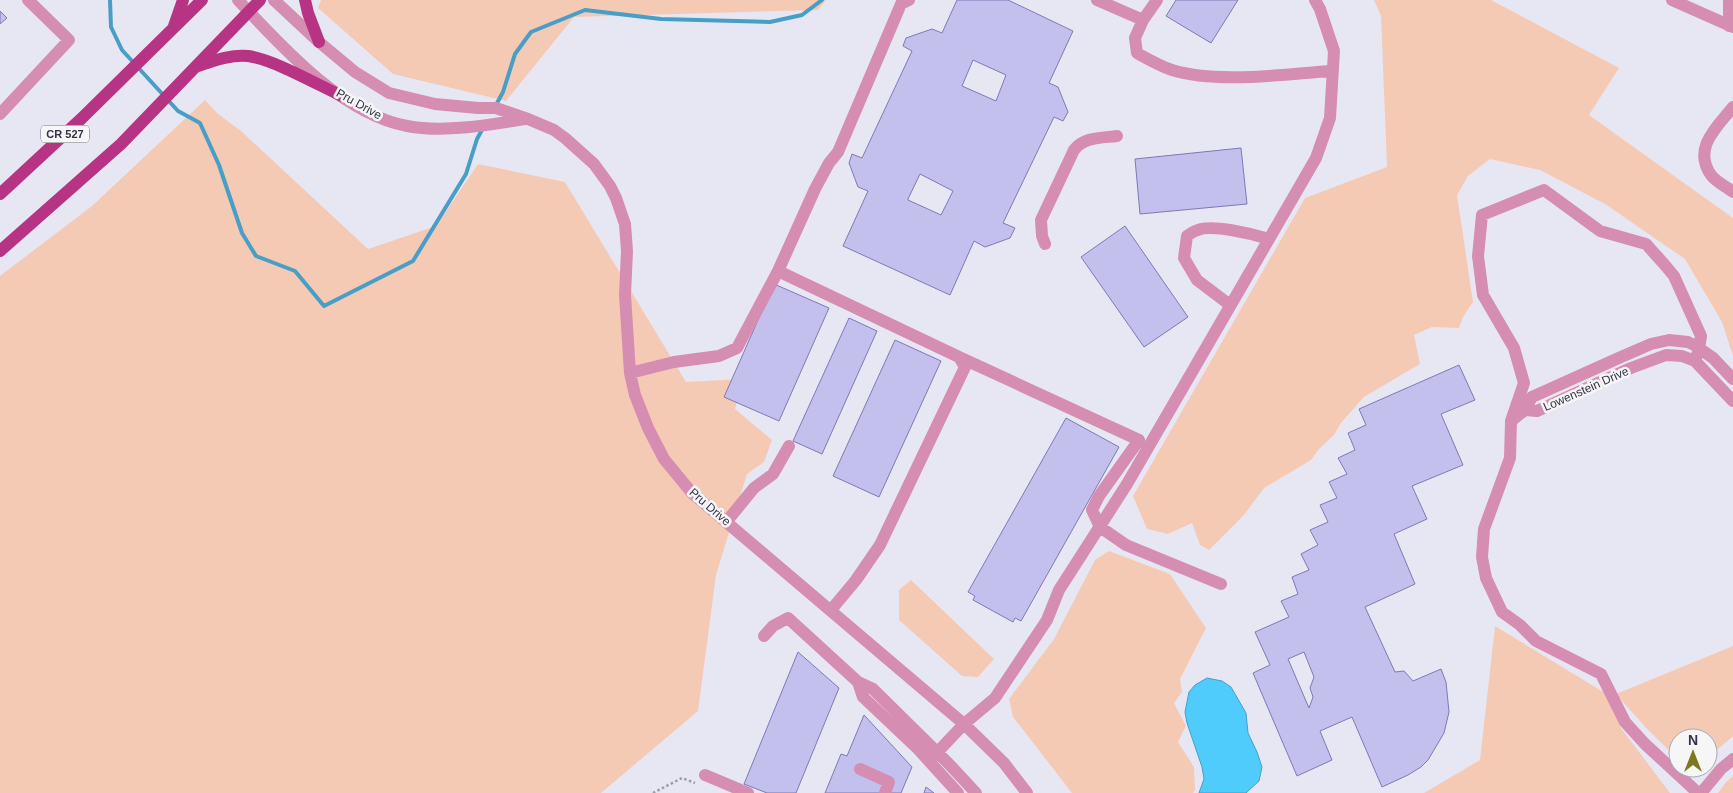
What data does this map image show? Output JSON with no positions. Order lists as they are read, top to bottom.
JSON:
{
  "streets": {
    "main road": ["CR 527"],
    "street": ["Pru Drive", "Lowenstein Drive"]
  },
  "north": "top"
}
